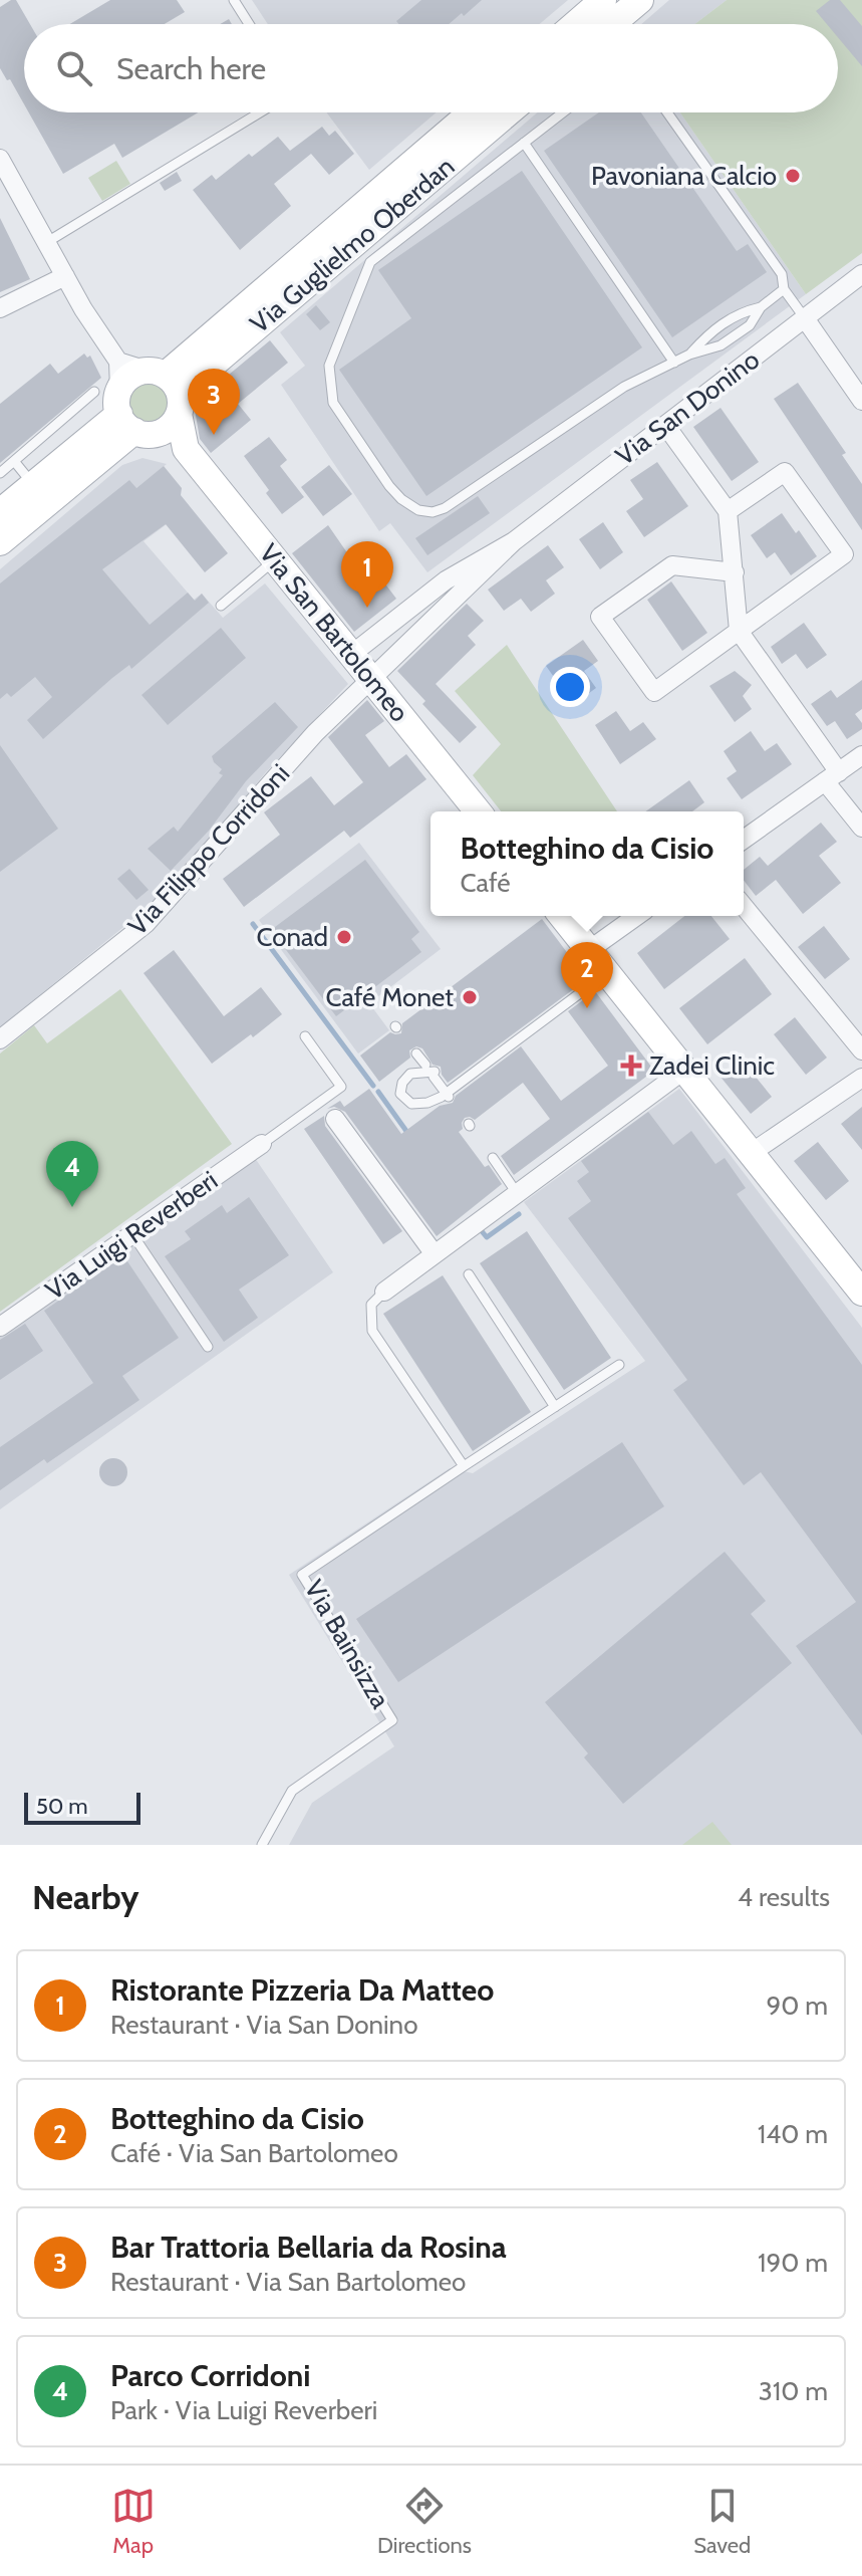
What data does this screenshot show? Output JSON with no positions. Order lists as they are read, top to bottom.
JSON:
{
  "streets": {
    "main road": ["Via Guglielmo Oberdan", "Via San Bartolomeo"],
    "street": ["Via San Donino", "Via Filippo Corridoni", "Via Luigi Reverberi"],
    "lane": ["Via Bainsizza"]
  },
  "crossings": [
    ["Via Guglielmo Oberdan", "Via San Bartolomeo"],
    ["Via San Donino", "Via San Bartolomeo"],
    ["Via San Donino", "Via Filippo Corridoni"],
    ["Via San Bartolomeo", "Via Filippo Corridoni"]
  ],
  "places": {
    "other": ["Pavoniana Calcio", "Conad", "Café Monet"],
    "health": ["Zadei Clinic"]
  },
  "scale_bar": "50 m",
  "page": {
    "search": "Search here",
    "pins": [
      "3",
      "1",
      "2",
      "4"
    ],
    "popup": ["Botteghino da Cisio", "Café"],
    "scale": "50 m",
    "heading": ["Nearby", "4 results"],
    "list": [
      {
        "mark": "1",
        "name": "Ristorante Pizzeria Da Matteo",
        "note": "Restaurant · Via San Donino",
        "value": "90 m"
      },
      {
        "mark": "2",
        "name": "Botteghino da Cisio",
        "note": "Café · Via San Bartolomeo",
        "value": "140 m"
      },
      {
        "mark": "3",
        "name": "Bar Trattoria Bellaria da Rosina",
        "note": "Restaurant · Via San Bartolomeo",
        "value": "190 m"
      },
      {
        "mark": "4",
        "name": "Parco Corridoni",
        "note": "Park · Via Luigi Reverberi",
        "value": "310 m"
      }
    ],
    "nav": ["Map", "Directions", "Saved"]
  }
}
